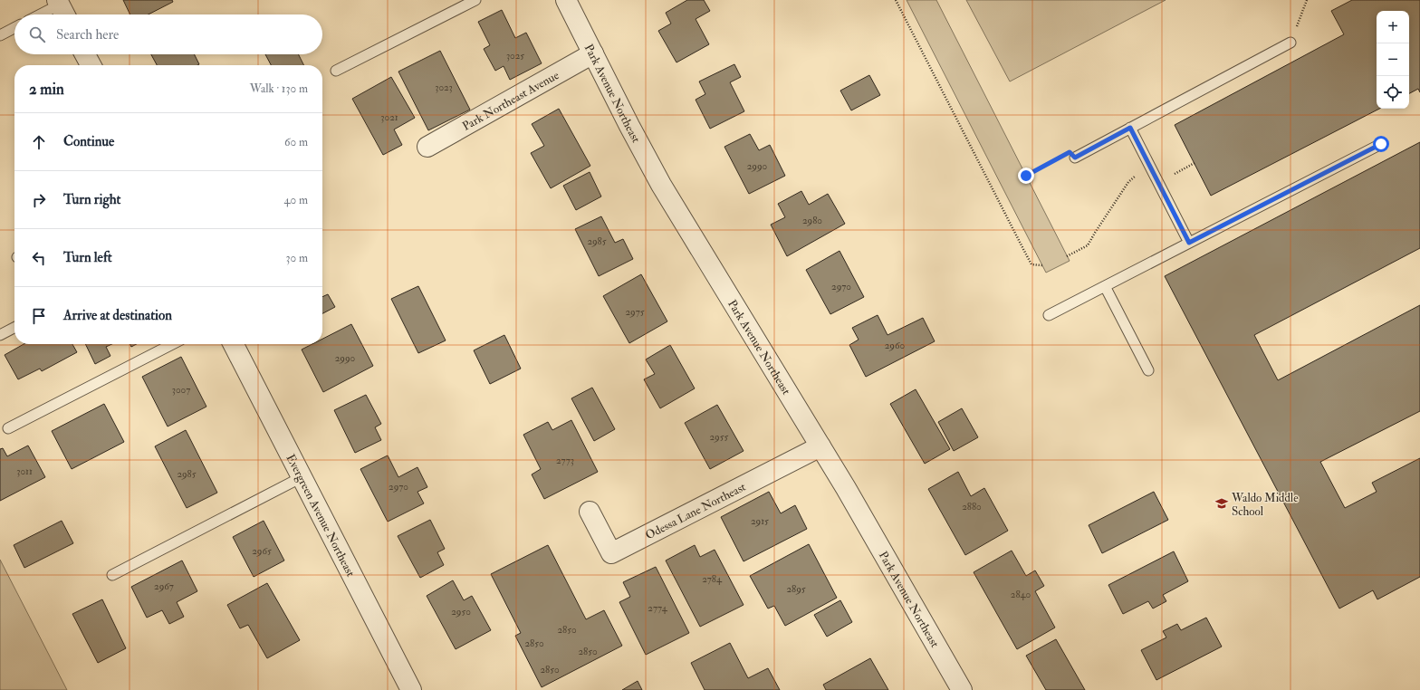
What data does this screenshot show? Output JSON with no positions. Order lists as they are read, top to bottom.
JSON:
{
  "streets": {
    "street": [
      "Park Avenue Northeast",
      "Park Northeast Avenue",
      "Odessa Lane Northeast",
      "Evergreen Avenue Northeast"
    ]
  },
  "crossings": [
    ["Park Avenue Northeast", "Park Northeast Avenue"],
    ["Park Avenue Northeast", "Odessa Lane Northeast"]
  ],
  "places": {
    "school or university": ["Waldo Middle School"]
  },
  "house_numbers": [
    "3025",
    "3023",
    "3021",
    "2990",
    "2980",
    "2985",
    "2970",
    "2975",
    "2960",
    "2990",
    "3007",
    "2955",
    "2773",
    "3011",
    "2985",
    "2970",
    "2880",
    "2915",
    "2965",
    "2784",
    "2967",
    "2895",
    "2840",
    "2774",
    "2950",
    "2850",
    "2850",
    "2850",
    "2850"
  ],
  "page": {
    "map_buttons": ["+", "−"],
    "search": "Search here",
    "heading": ["2 min", "Walk · 130 m"],
    "list": [
      ["Continue", "60 m"],
      ["Turn right", "40 m"],
      ["Turn left", "30 m"],
      "Arrive at destination"
    ]
  }
}
